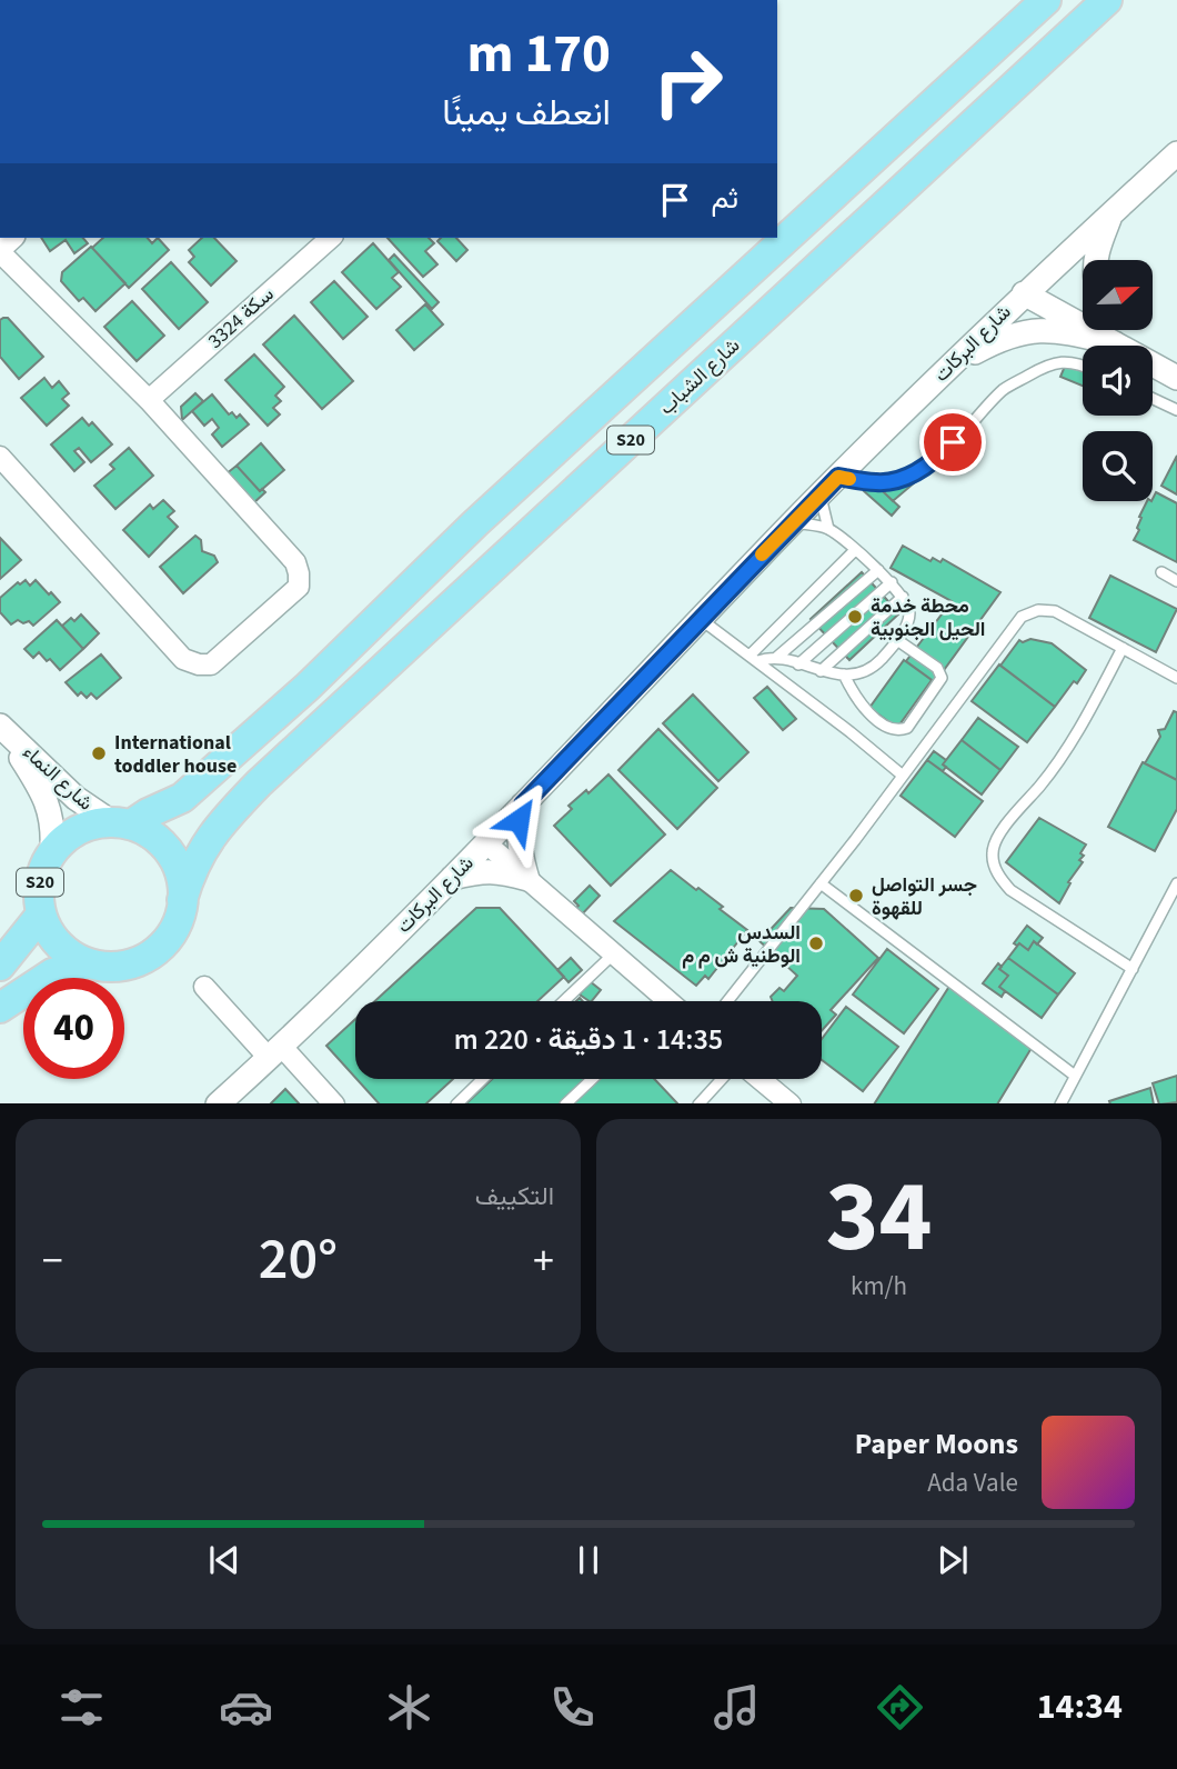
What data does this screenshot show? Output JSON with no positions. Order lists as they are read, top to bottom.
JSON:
{
  "streets": {
    "main road": ["شارع الشباب", "S20"],
    "street": ["سكة 3324", "شارع البركات", "شارع النماء"]
  },
  "crossings": [
    ["شارع الشباب", "S20"],
    ["شارع الشباب", "شارع النماء"],
    ["S20", "شارع النماء"]
  ],
  "places": [
    "محطة خدمة الحيل الجنوبية",
    "International toddler house",
    "جسر التواصل للقهوة",
    "السدس الوطنیة ش م م"
  ],
  "north": "right",
  "page": {
    "turn": ["170 m", "انعطف يمينًا"],
    "then": "ثم",
    "limit": "40",
    "trip": "14:35 · 1 دقيقة · 220 m",
    "tile": [
      ["34", "km/h"],
      "التكييف"
    ],
    "heat": ["−", "20°", "+"],
    "song": ["Paper Moons", "Ada Vale"],
    "tabs": "14:34"
  }
}
